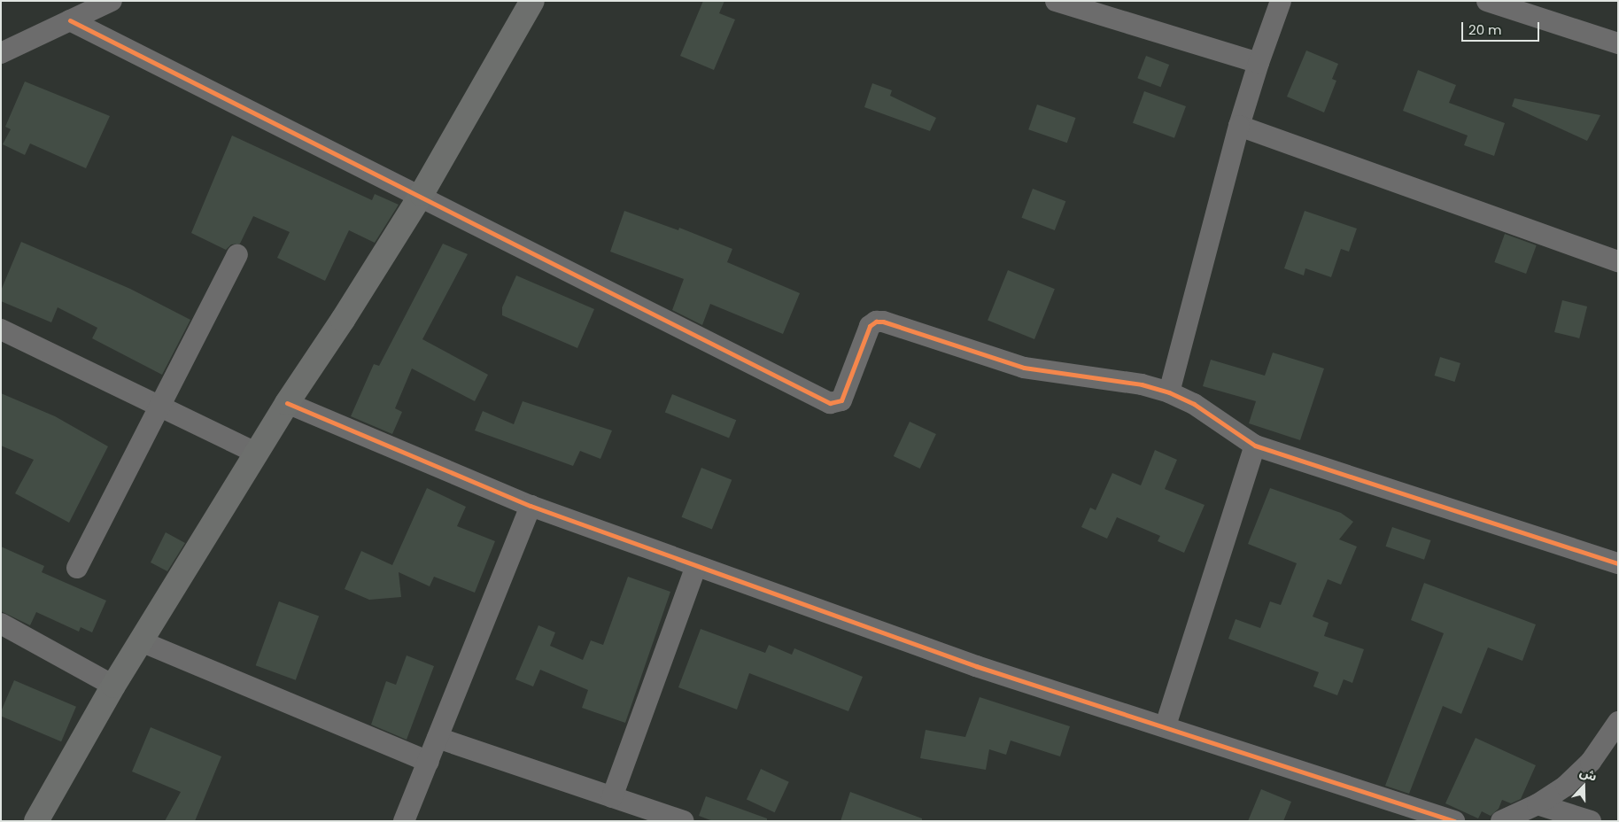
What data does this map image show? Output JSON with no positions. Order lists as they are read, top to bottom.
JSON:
{
  "scale_bar": "20 m",
  "north": "top"
}
